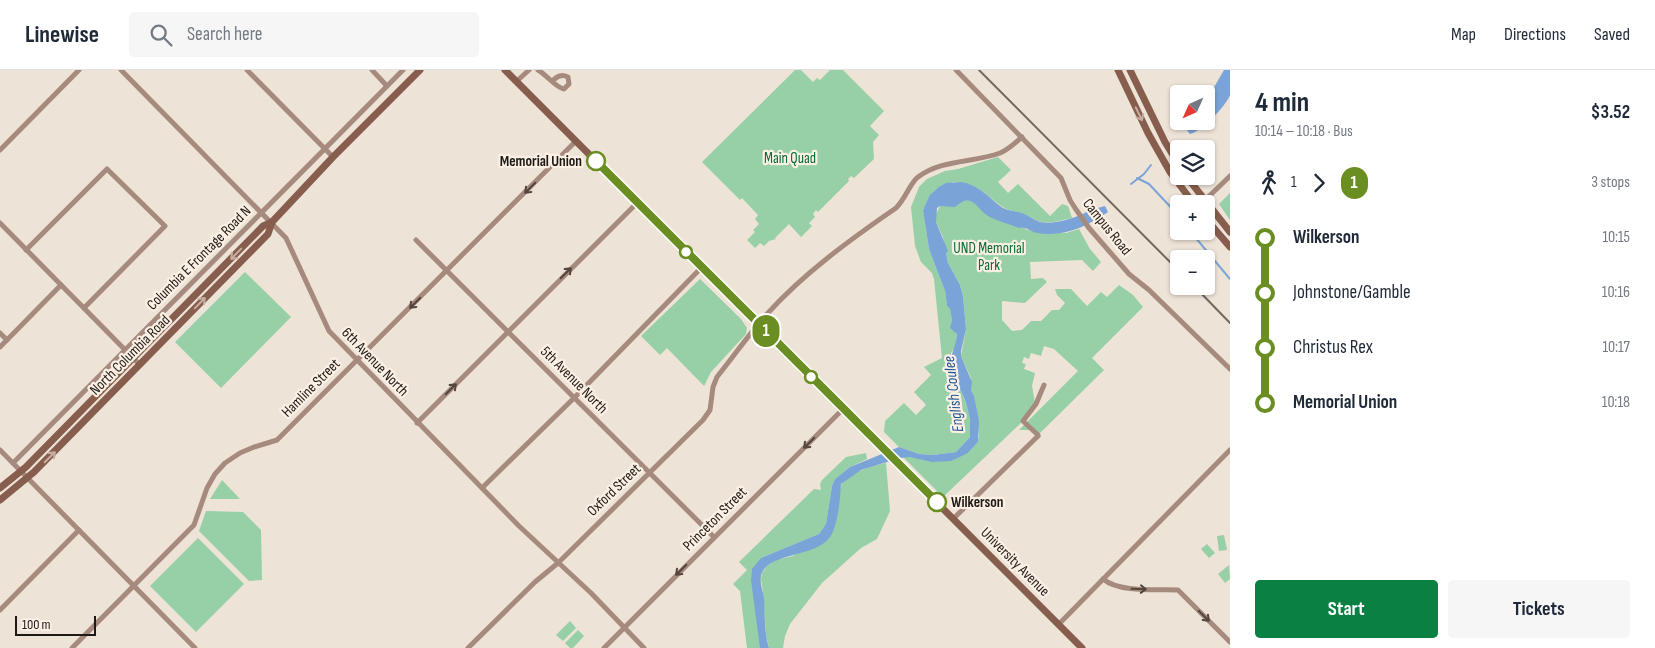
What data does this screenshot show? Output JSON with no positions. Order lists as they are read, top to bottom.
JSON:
{
  "streets": {
    "main road": ["North Columbia Road", "University Avenue"],
    "street": [
      "Campus Road",
      "Columbia E Frontage Road N",
      "6th Avenue North",
      "5th Avenue North",
      "Hamline Street",
      "Oxford Street",
      "Princeton Street"
    ]
  },
  "crossings": [
    ["Campus Road", "Oxford Street"],
    ["Columbia E Frontage Road N", "6th Avenue North"],
    ["North Columbia Road", "6th Avenue North"],
    ["6th Avenue North", "Hamline Street"],
    ["6th Avenue North", "Oxford Street"],
    ["6th Avenue North", "Princeton Street"],
    ["5th Avenue North", "Hamline Street"],
    ["5th Avenue North", "Oxford Street"],
    ["5th Avenue North", "Princeton Street"],
    ["Hamline Street", "University Avenue"],
    ["Oxford Street", "University Avenue"],
    ["Princeton Street", "University Avenue"]
  ],
  "one_way": ["Hamline Street", "Princeton Street"],
  "water": ["English Coulee"],
  "parks": ["Main Quad", "UND Memorial Park"],
  "places": ["Memorial Union", "Wilkerson"],
  "lines": ["bus line 1"],
  "scale_bar": "100 m",
  "north": "bottom left",
  "page": {
    "header": "Linewise",
    "search": "Search here",
    "nav": ["Map", "Directions", "Saved"],
    "on_map": "1",
    "heading": ["4 min", "10:14 – 10:18 · Bus", "$3.52"],
    "map_buttons": ["+", "−"],
    "legs": ["1", "1", "3 stops"],
    "list": [
      {
        "name": "Wilkerson",
        "value": "10:15"
      },
      {
        "name": "Johnstone/Gamble",
        "value": "10:16"
      },
      {
        "name": "Christus Rex",
        "value": "10:17"
      },
      {
        "name": "Memorial Union",
        "value": "10:18"
      }
    ],
    "buttons": ["Start", "Tickets"],
    "scale": "100 m"
  }
}
